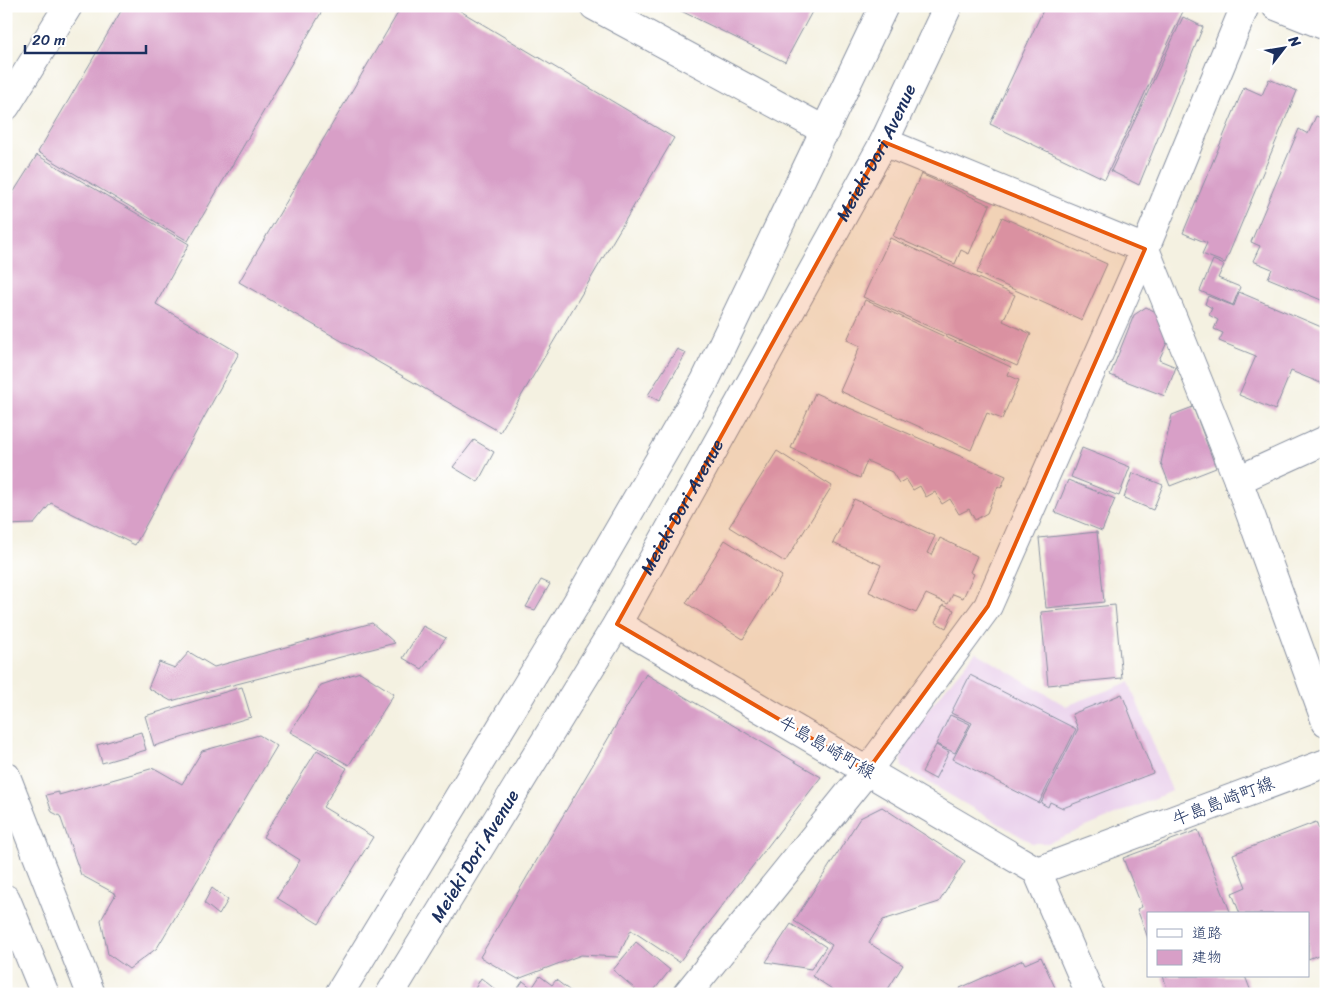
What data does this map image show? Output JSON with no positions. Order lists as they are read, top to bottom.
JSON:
{
  "streets": {
    "street": ["Meieki Dori Avenue", "牛島島崎町線"]
  },
  "crossings": [
    ["Meieki Dori Avenue", "牛島島崎町線"]
  ],
  "legend": ["道路", "建物"],
  "scale_bar": "20 m",
  "north": "top right"
}
